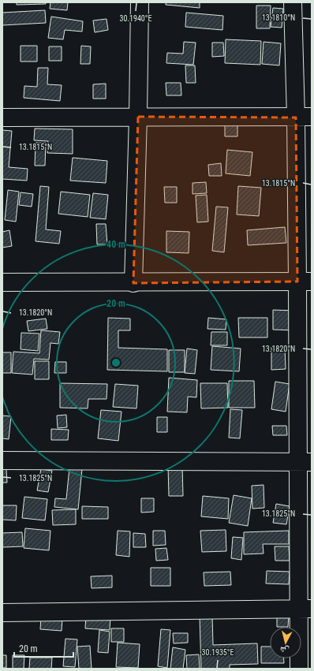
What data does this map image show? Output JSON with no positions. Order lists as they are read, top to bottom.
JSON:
{
  "scale_bar": "20 m",
  "north": "bottom",
  "coordinates": [
    "13.1810°N",
    "30.1940°E",
    "13.1815°N",
    "13.1820°N",
    "13.1825°N",
    "30.1935°E"
  ],
  "rings": ["40 m", "20 m"]
}
